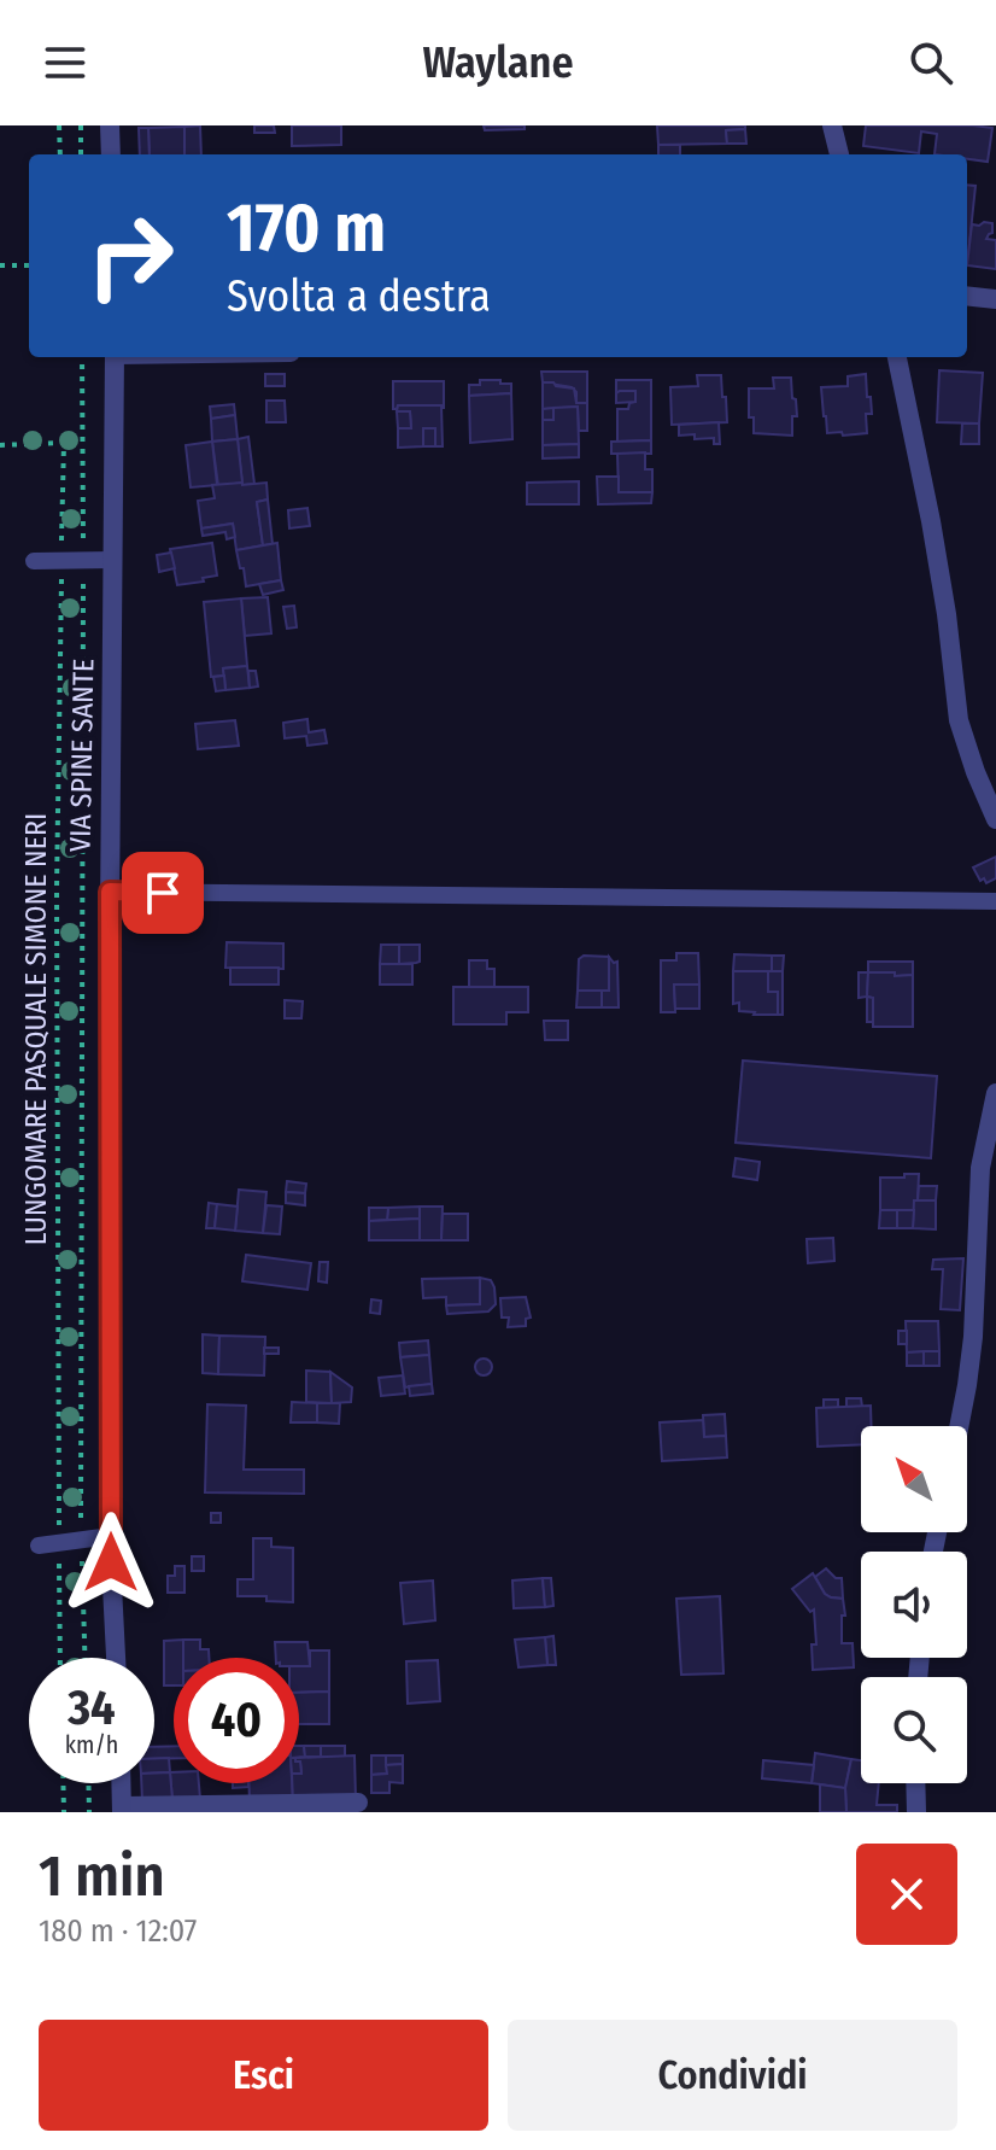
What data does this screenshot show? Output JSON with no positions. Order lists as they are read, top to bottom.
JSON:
{
  "streets": {
    "street": ["VIA SPINE SANTE"],
    "path": ["LUNGOMARE PASQUALE SIMONE NERI"]
  },
  "north": "top left",
  "page": {
    "header": "Waylane",
    "turn": ["170 m", "Svolta a destra"],
    "speed": "34 km/h",
    "limit": "40",
    "heading": ["1 min", "180 m · 12:07"],
    "buttons": ["Esci", "Condividi"]
  }
}
